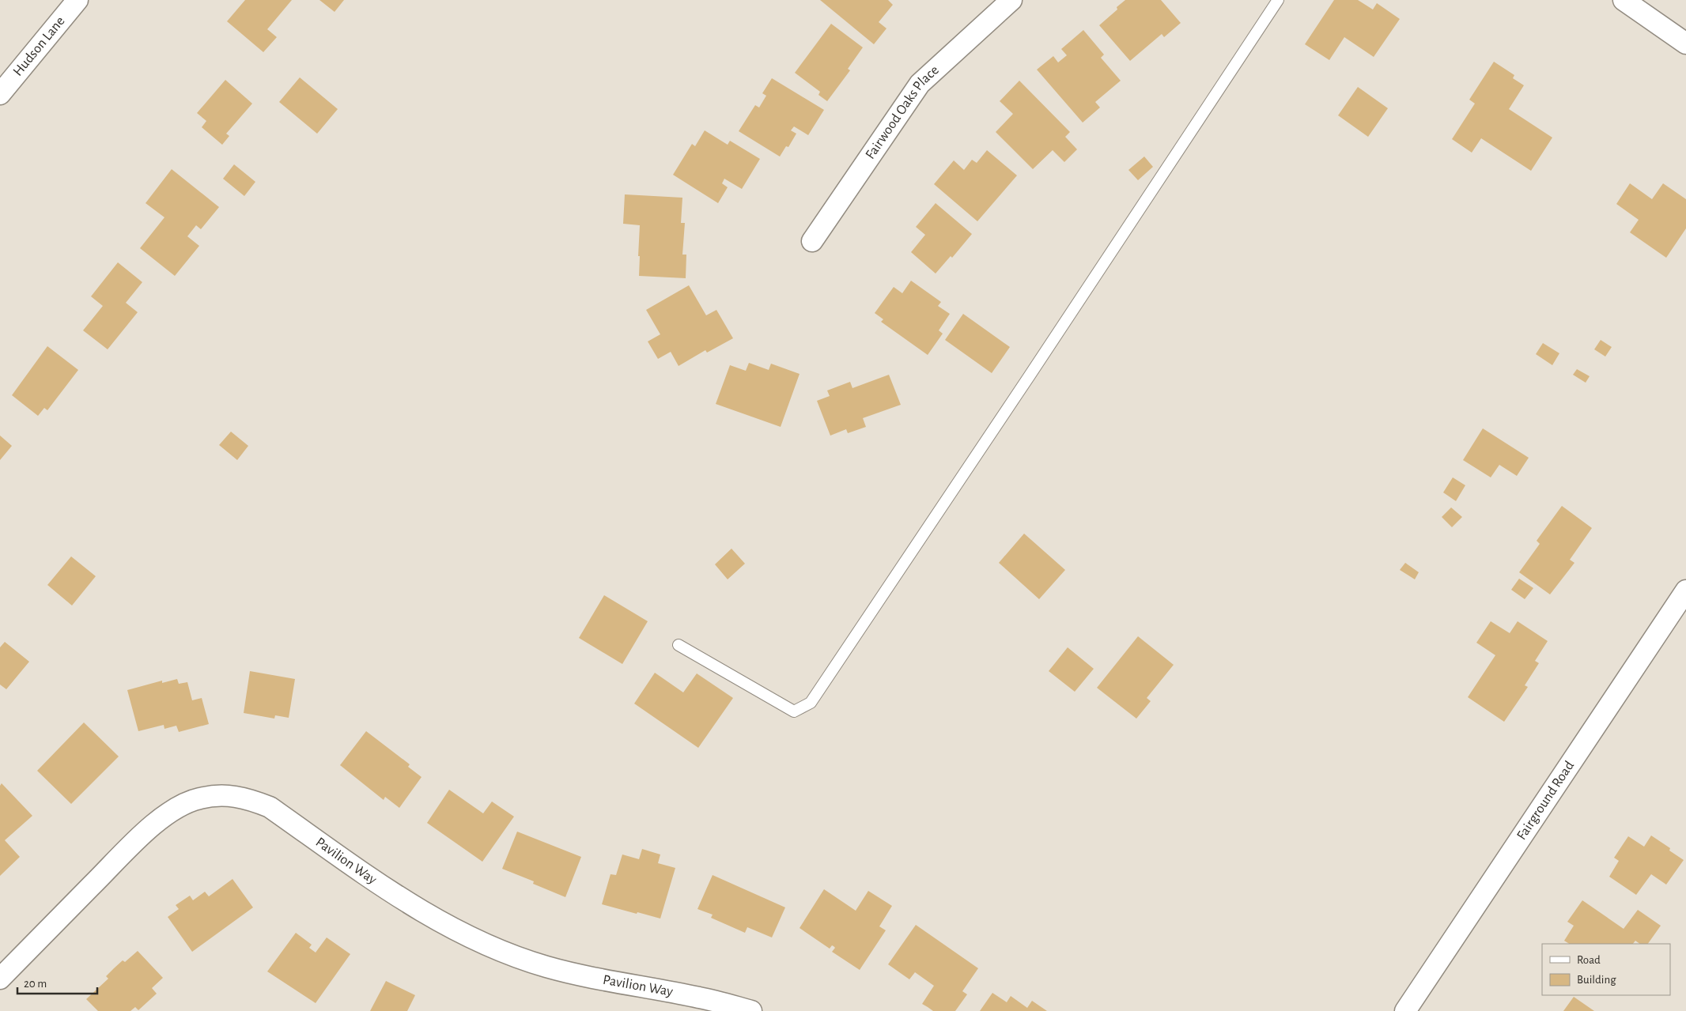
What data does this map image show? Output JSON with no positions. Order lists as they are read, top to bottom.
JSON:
{
  "streets": {
    "street": [
      "Hudson Lane",
      "Fairwood Oaks Place",
      "Fairground Road",
      "Pavilion Way"
    ]
  },
  "legend": ["Road", "Building"],
  "scale_bar": "20 m"
}
